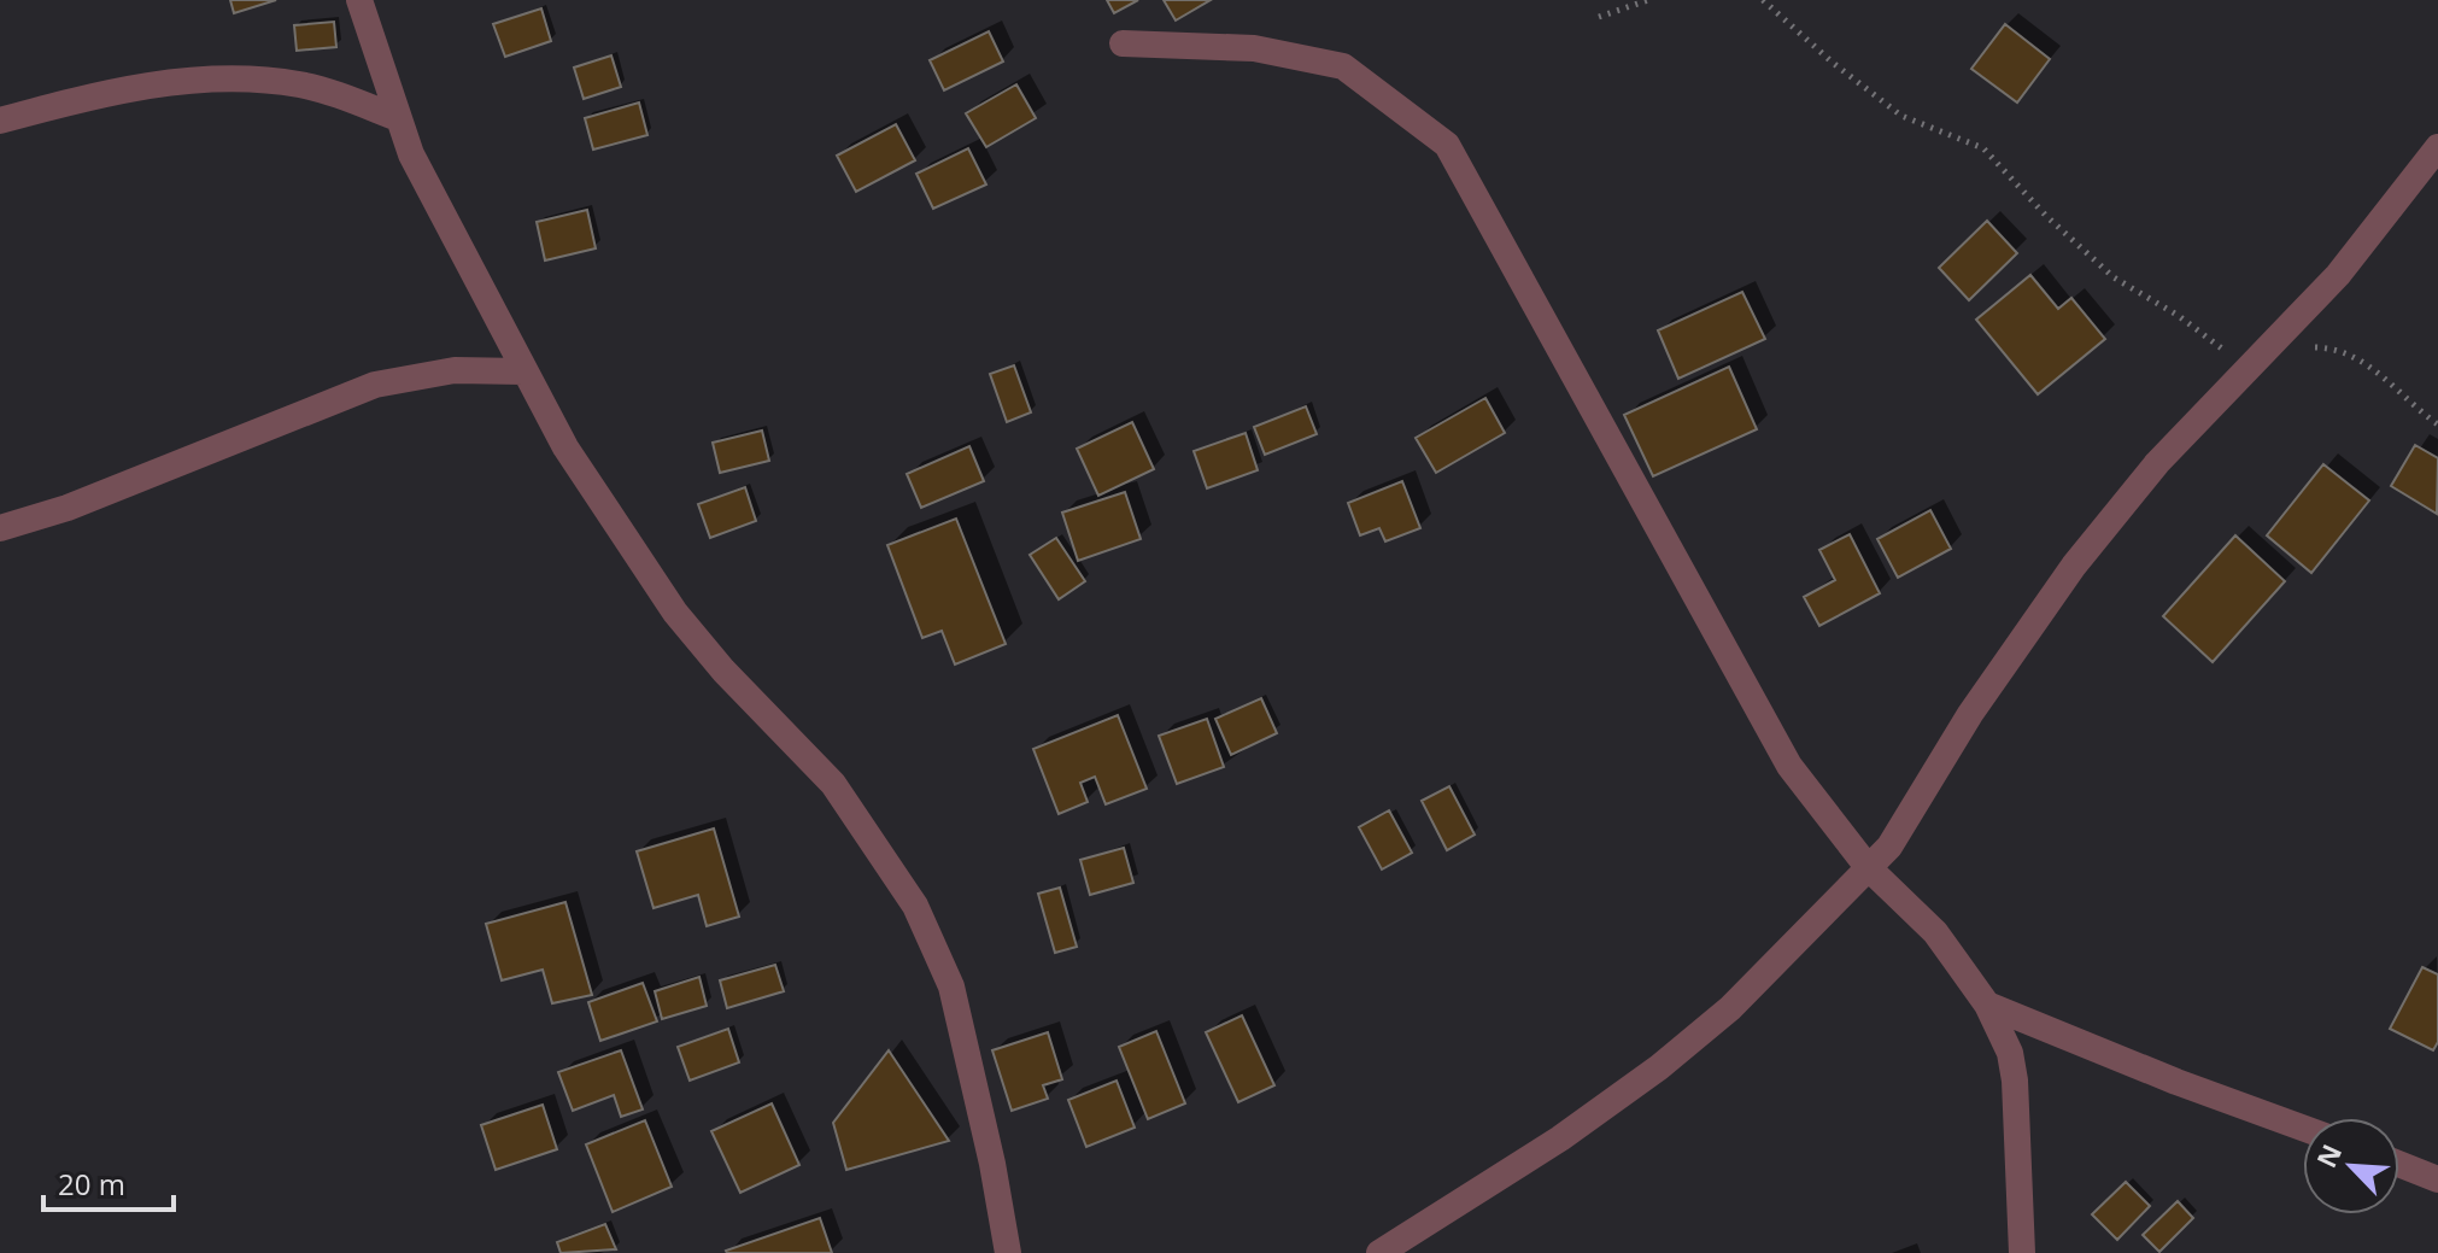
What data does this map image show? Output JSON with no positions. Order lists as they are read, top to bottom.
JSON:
{
  "scale_bar": "20 m",
  "north": "top left"
}
